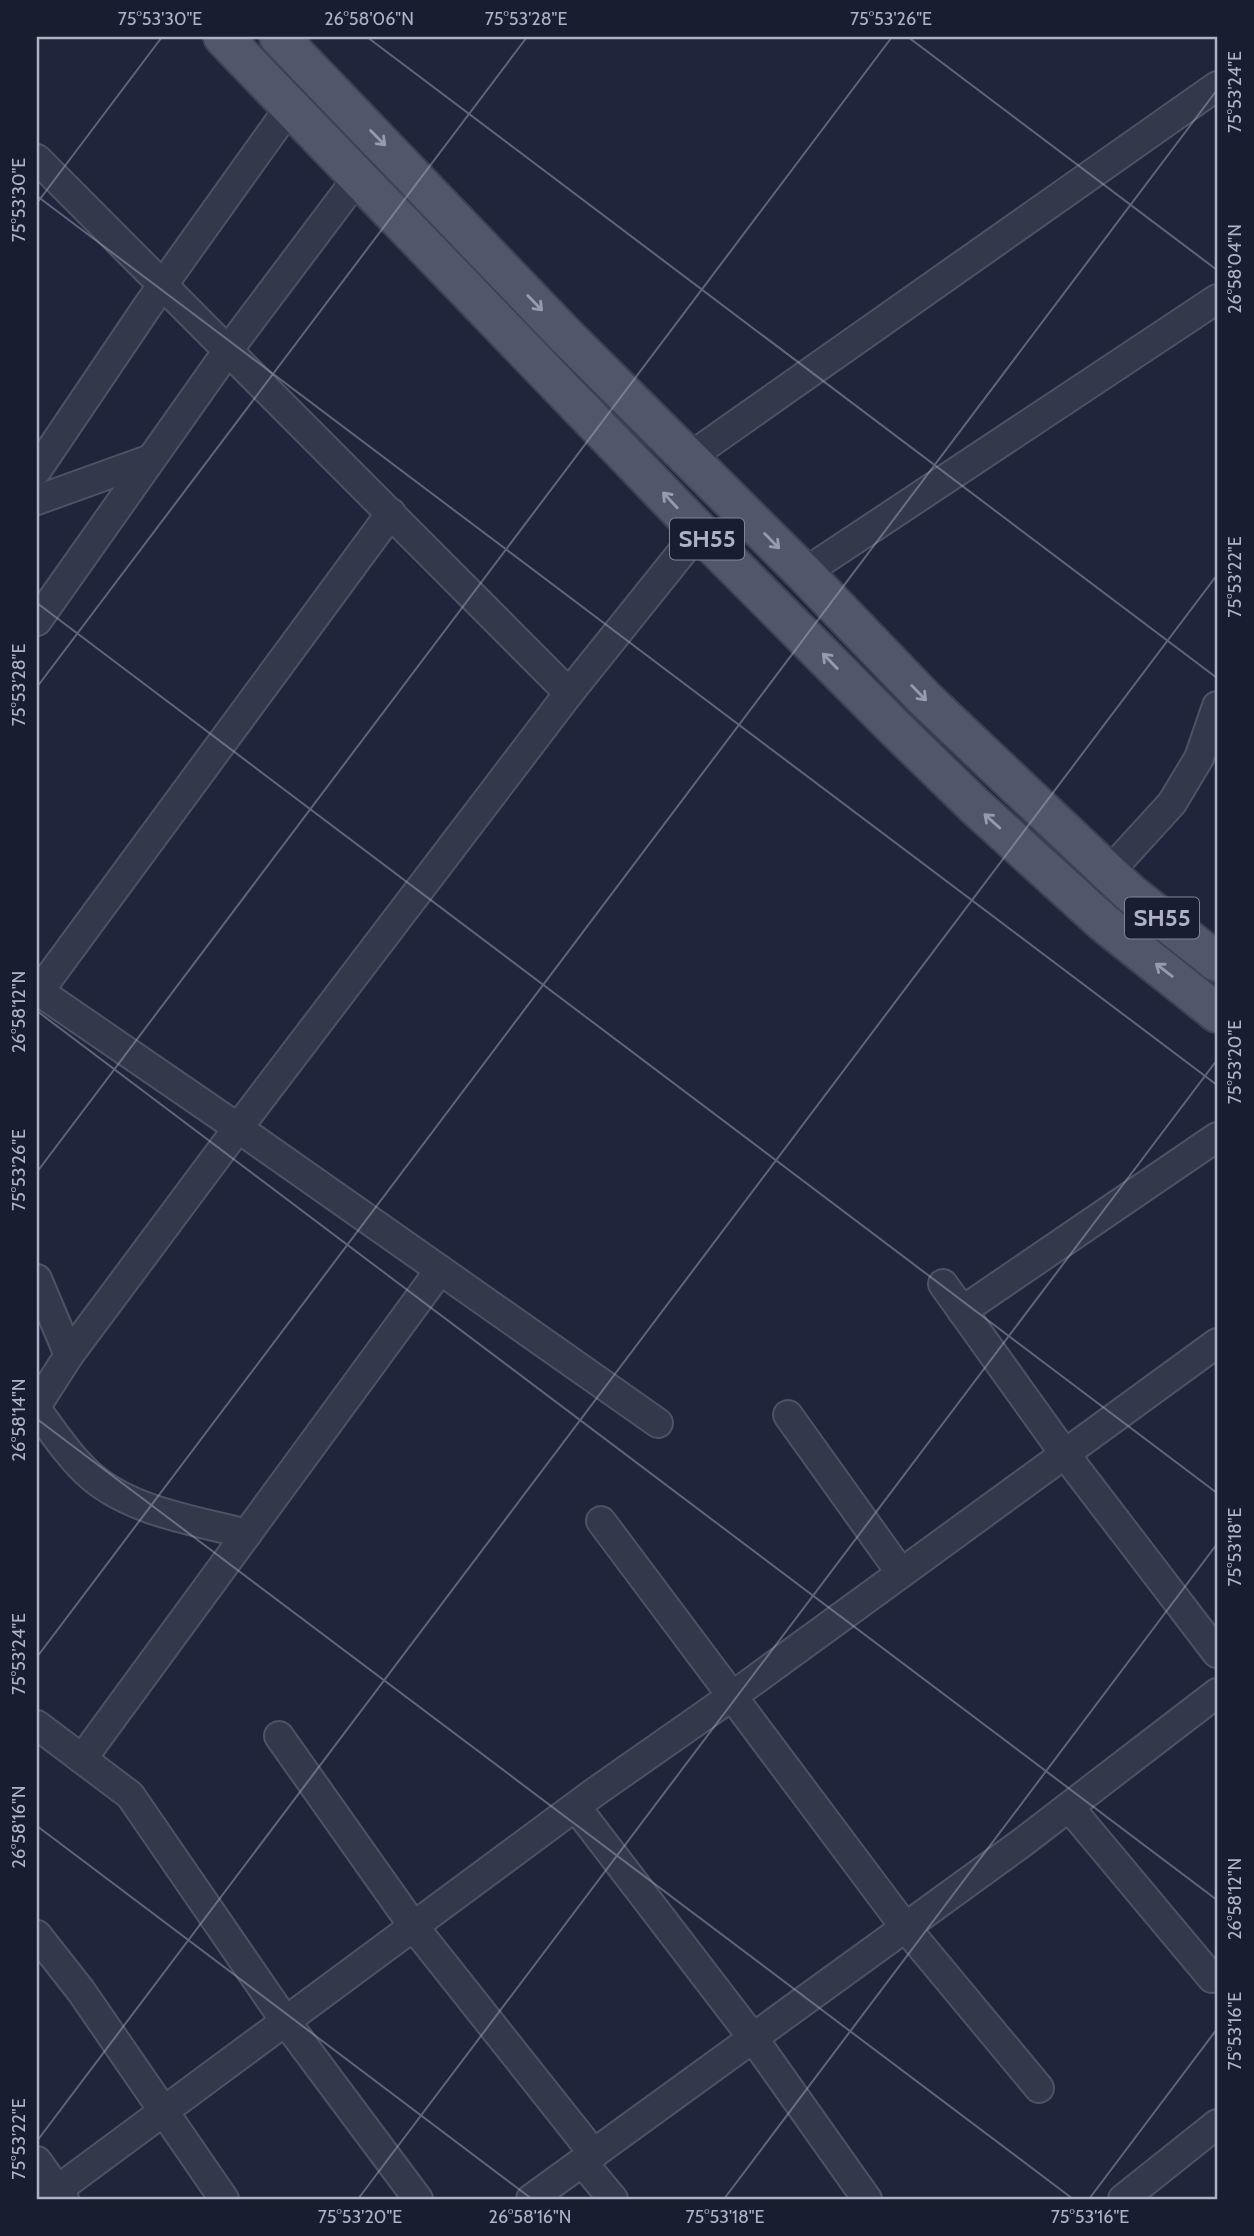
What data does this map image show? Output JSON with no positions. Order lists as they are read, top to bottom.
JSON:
{
  "streets": {
    "main road": ["SH55"]
  },
  "coordinates": [
    "75°53'30\"E",
    "26°58'06\"N",
    "75°53'28\"E",
    "75°53'26\"E",
    "75°53'24\"E",
    "26°58'04\"N",
    "75°53'22\"E",
    "26°58'12\"N",
    "75°53'20\"E",
    "26°58'14\"N",
    "75°53'18\"E",
    "26°58'16\"N",
    "75°53'16\"E"
  ]
}
